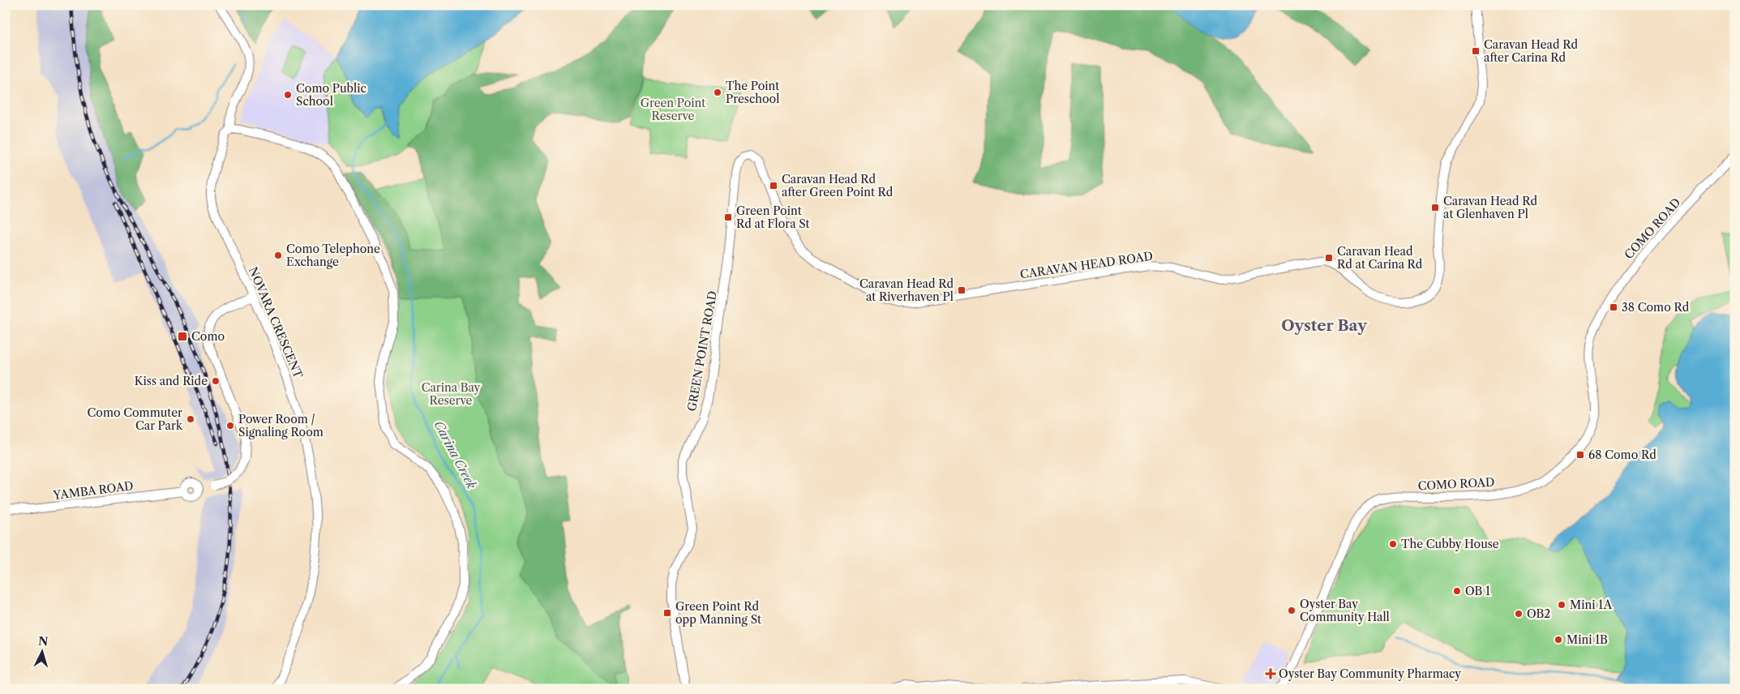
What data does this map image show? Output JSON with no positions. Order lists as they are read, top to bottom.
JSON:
{
  "streets": {
    "street": [
      "COMO ROAD",
      "CARAVAN HEAD ROAD",
      "NOVARA CRESCENT",
      "GREEN POINT ROAD",
      "YAMBA ROAD"
    ]
  },
  "crossings": [
    ["CARAVAN HEAD ROAD", "GREEN POINT ROAD"],
    ["NOVARA CRESCENT", "YAMBA ROAD"]
  ],
  "districts": ["Oyster Bay"],
  "water": ["Carina Creek"],
  "parks": ["Green Point Reserve", "Carina Bay Reserve"],
  "places": {
    "transit": [
      "Caravan Head Rd after Carina Rd",
      "Caravan Head Rd after Green Point Rd",
      "Caravan Head Rd at Glenhaven Pl",
      "Green Point Rd at Flora St",
      "Caravan Head Rd at Carina Rd",
      "Caravan Head Rd at Riverhaven Pl",
      "38 Como Rd",
      "Como",
      "68 Como Rd",
      "Green Point Rd opp Manning St"
    ],
    "other": [
      "The Point Preschool",
      "Como Public School",
      "Como Telephone Exchange",
      "Kiss and Ride",
      "Como Commuter Car Park",
      "Power Room / Signaling Room",
      "The Cubby House",
      "OB 1",
      "Mini 1A",
      "Oyster Bay Community Hall",
      "OB2",
      "Mini 1B"
    ],
    "health": ["Oyster Bay Community Pharmacy"]
  },
  "north": "top"
}
